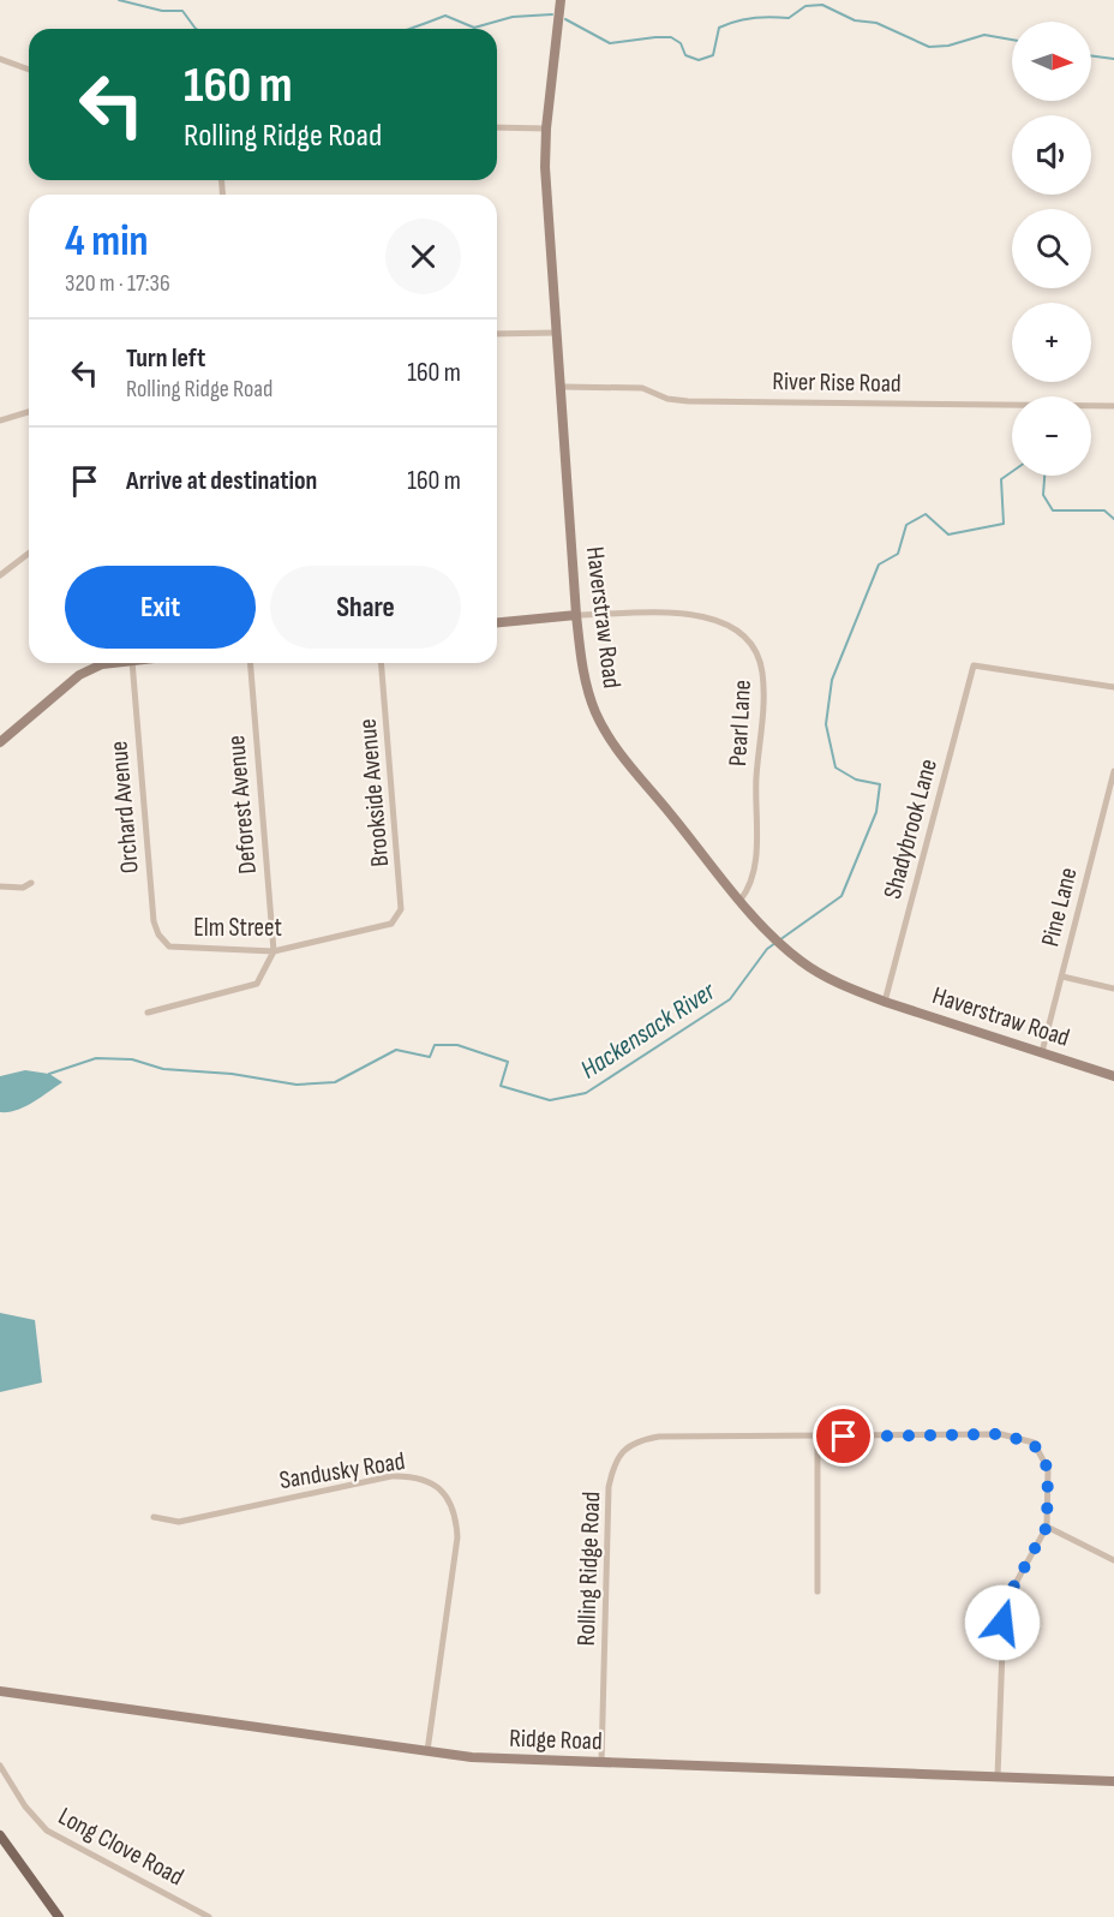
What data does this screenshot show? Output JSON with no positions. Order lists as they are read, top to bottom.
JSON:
{
  "streets": {
    "street": [
      "River Rise Road",
      "Haverstraw Road",
      "Pearl Lane",
      "Brookside Avenue",
      "Deforest Avenue",
      "Orchard Avenue",
      "Shadybrook Lane",
      "Pine Lane",
      "Elm Street",
      "Sandusky Road",
      "Rolling Ridge Road",
      "Ridge Road",
      "Long Clove Road"
    ]
  },
  "crossings": [
    ["River Rise Road", "Haverstraw Road"],
    ["Haverstraw Road", "Pearl Lane"],
    ["Haverstraw Road", "Shadybrook Lane"],
    ["Haverstraw Road", "Pine Lane"],
    ["Brookside Avenue", "Elm Street"],
    ["Deforest Avenue", "Elm Street"],
    ["Orchard Avenue", "Elm Street"],
    ["Sandusky Road", "Ridge Road"],
    ["Rolling Ridge Road", "Ridge Road"]
  ],
  "water": ["Hackensack River"],
  "north": "right",
  "page": {
    "map_buttons": ["+", "−"],
    "turn": ["160 m", "Rolling Ridge Road"],
    "heading": ["4 min", "320 m · 17:36"],
    "list": [
      {
        "name": "Turn left",
        "note": "Rolling Ridge Road",
        "value": "160 m"
      },
      {
        "name": "Arrive at destination",
        "value": "160 m"
      }
    ],
    "buttons": ["Exit", "Share"]
  }
}
